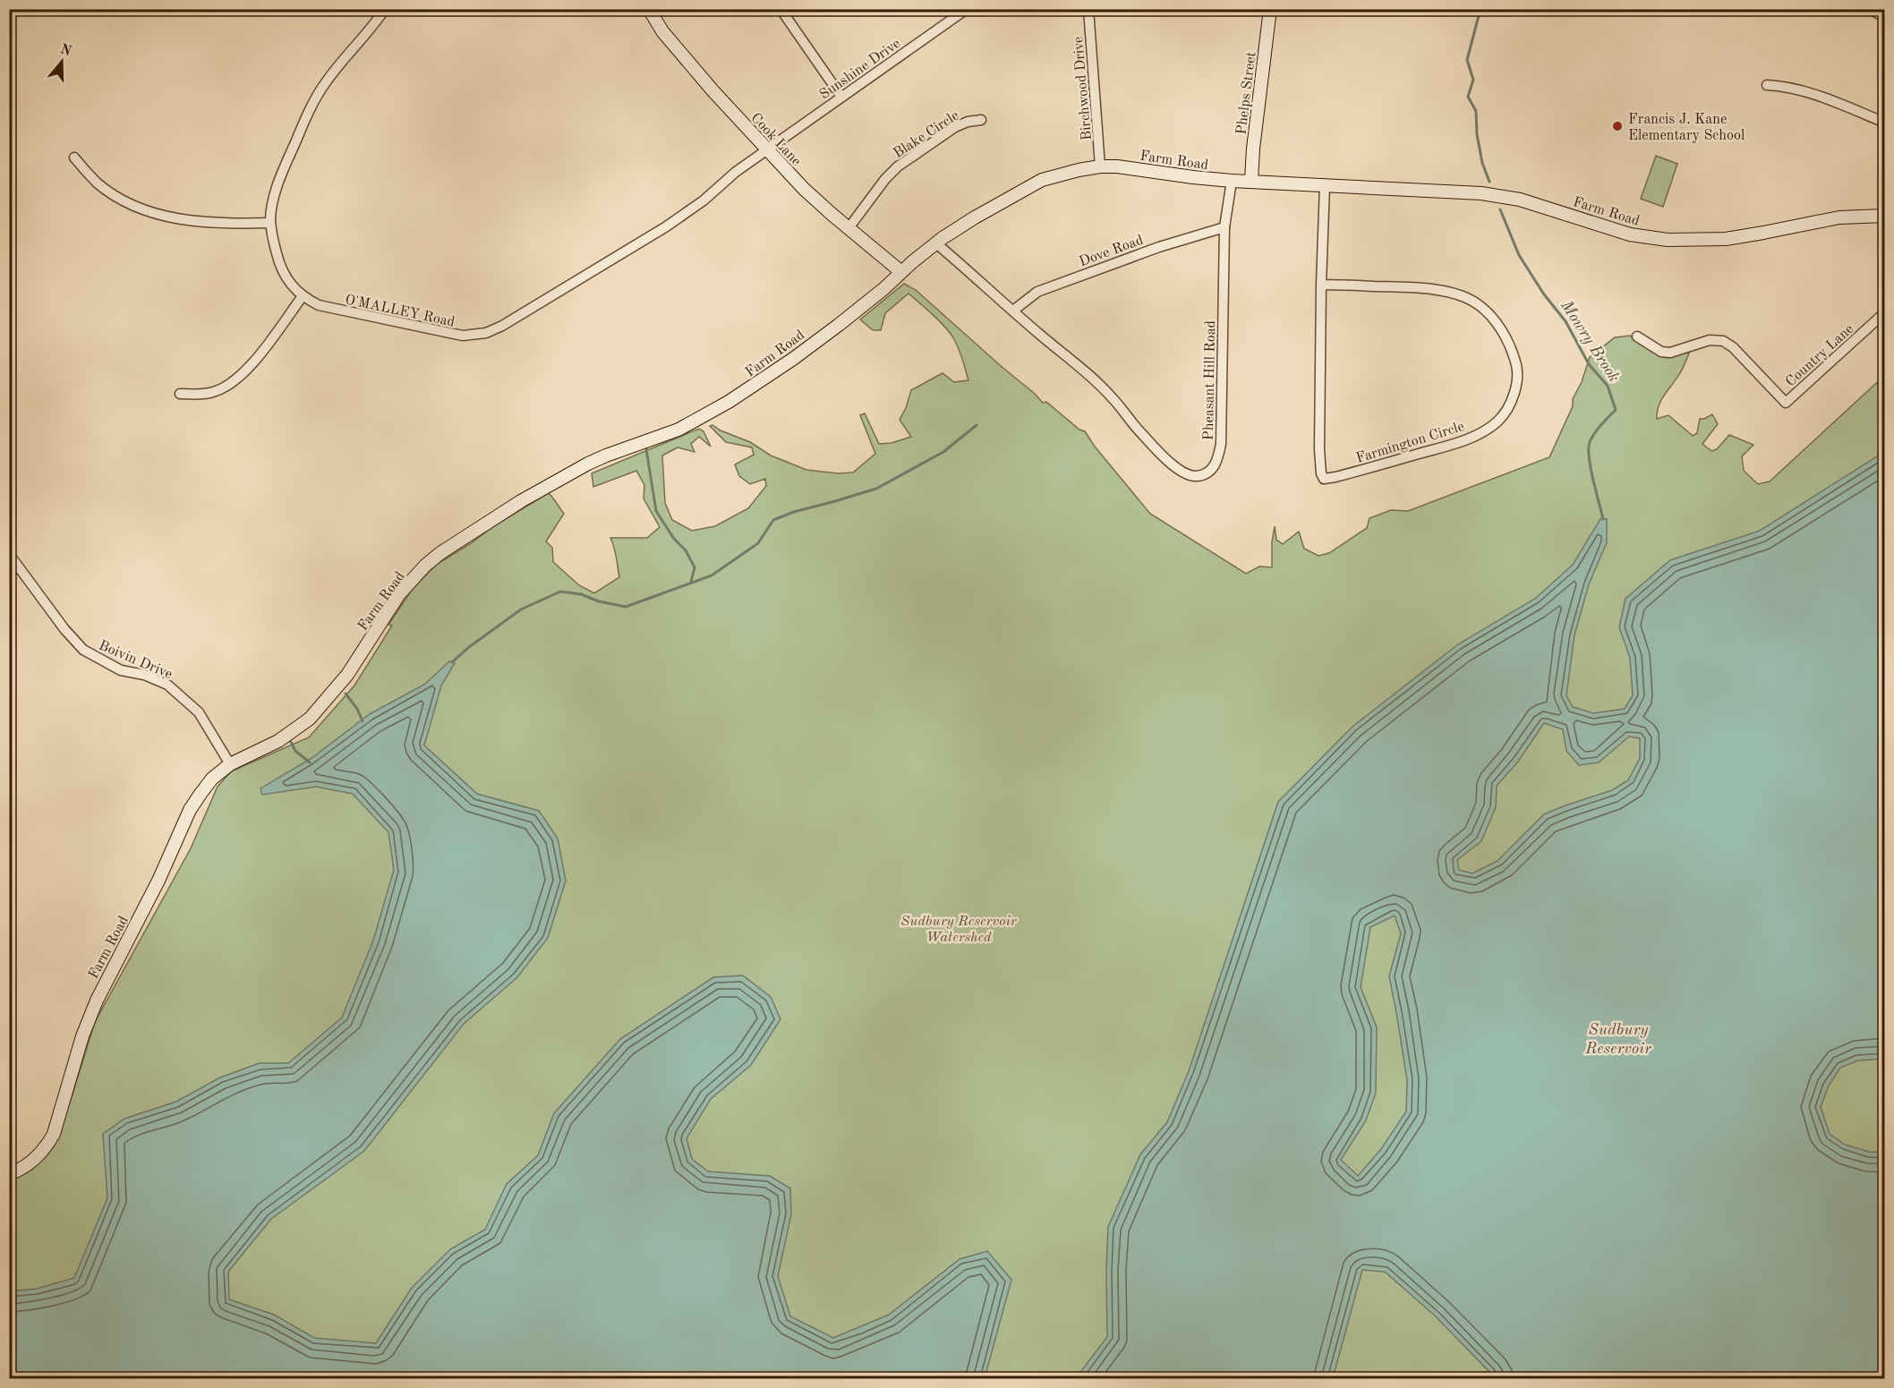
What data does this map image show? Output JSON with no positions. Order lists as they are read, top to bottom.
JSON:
{
  "streets": {
    "street": [
      "Sunshine Drive",
      "Birchwood Drive",
      "Phelps Street",
      "Blake Circle",
      "Cook Lane",
      "Farm Road",
      "Dove Road",
      "O'MALLEY Road",
      "Country Lane",
      "Pheasant Hill Road",
      "Farmington Circle",
      "Boivin Drive"
    ]
  },
  "crossings": [
    ["Sunshine Drive", "Cook Lane"],
    ["Sunshine Drive", "O'MALLEY Road"],
    ["Birchwood Drive", "Farm Road"],
    ["Phelps Street", "Farm Road"],
    ["Blake Circle", "Cook Lane"],
    ["Cook Lane", "Farm Road"],
    ["Cook Lane", "O'MALLEY Road"],
    ["Farm Road", "Pheasant Hill Road"],
    ["Farm Road", "Farmington Circle"],
    ["Farm Road", "Boivin Drive"],
    ["Dove Road", "Pheasant Hill Road"]
  ],
  "water": ["Mowry Brook", "Sudbury Reservoir"],
  "parks": ["Sudbury Reservoir Watershed"],
  "places": ["Francis J. Kane Elementary School"],
  "north": "top"
}
